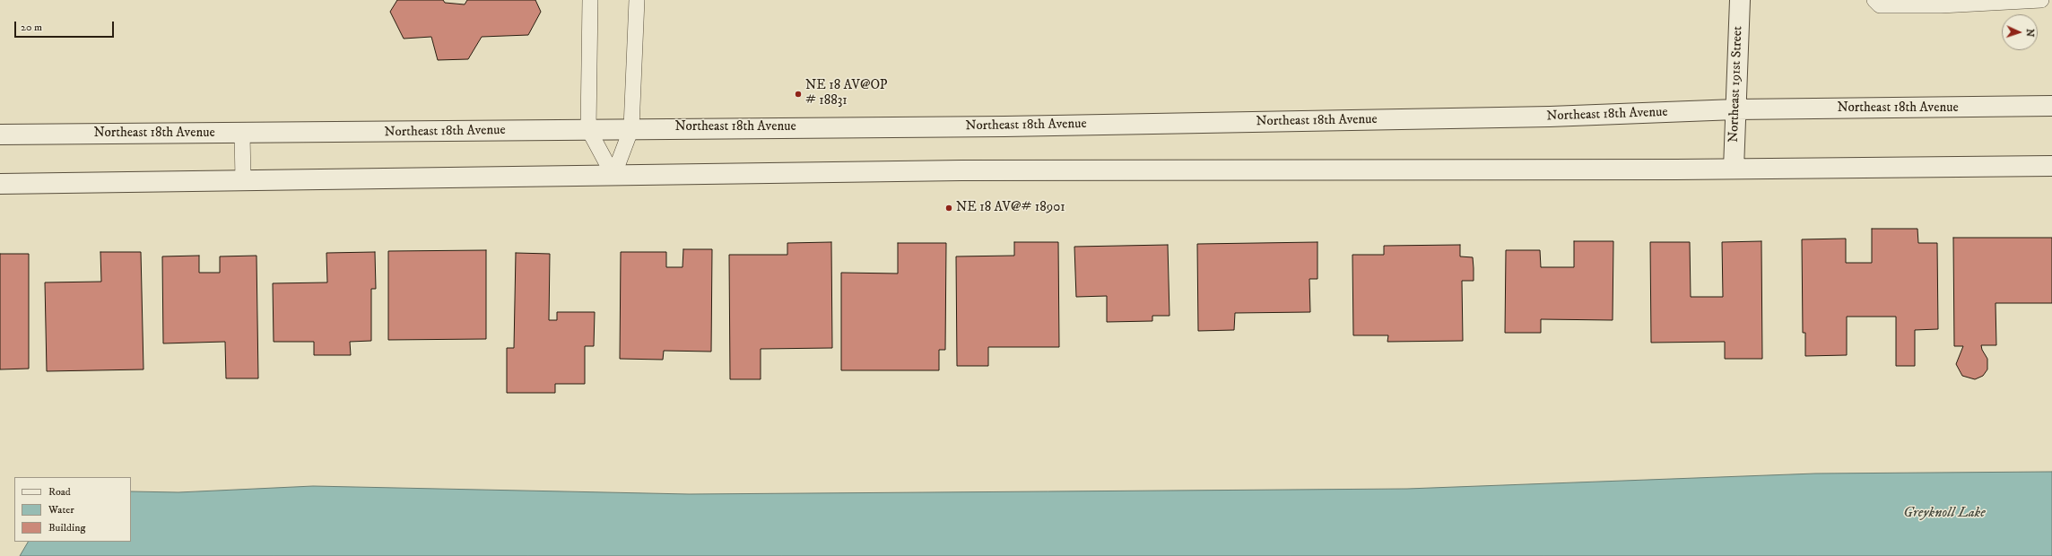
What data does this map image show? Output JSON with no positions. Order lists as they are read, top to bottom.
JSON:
{
  "streets": {
    "street": ["Northeast 191st Street", "Northeast 18th Avenue"]
  },
  "crossings": [
    ["Northeast 191st Street", "Northeast 18th Avenue"]
  ],
  "water": ["Greyknoll Lake"],
  "places": ["NE 18 AV@OP # 18831", "NE 18 AV@# 18901"],
  "legend": ["Road", "Water", "Building"],
  "scale_bar": "20 m",
  "north": "right"
}
